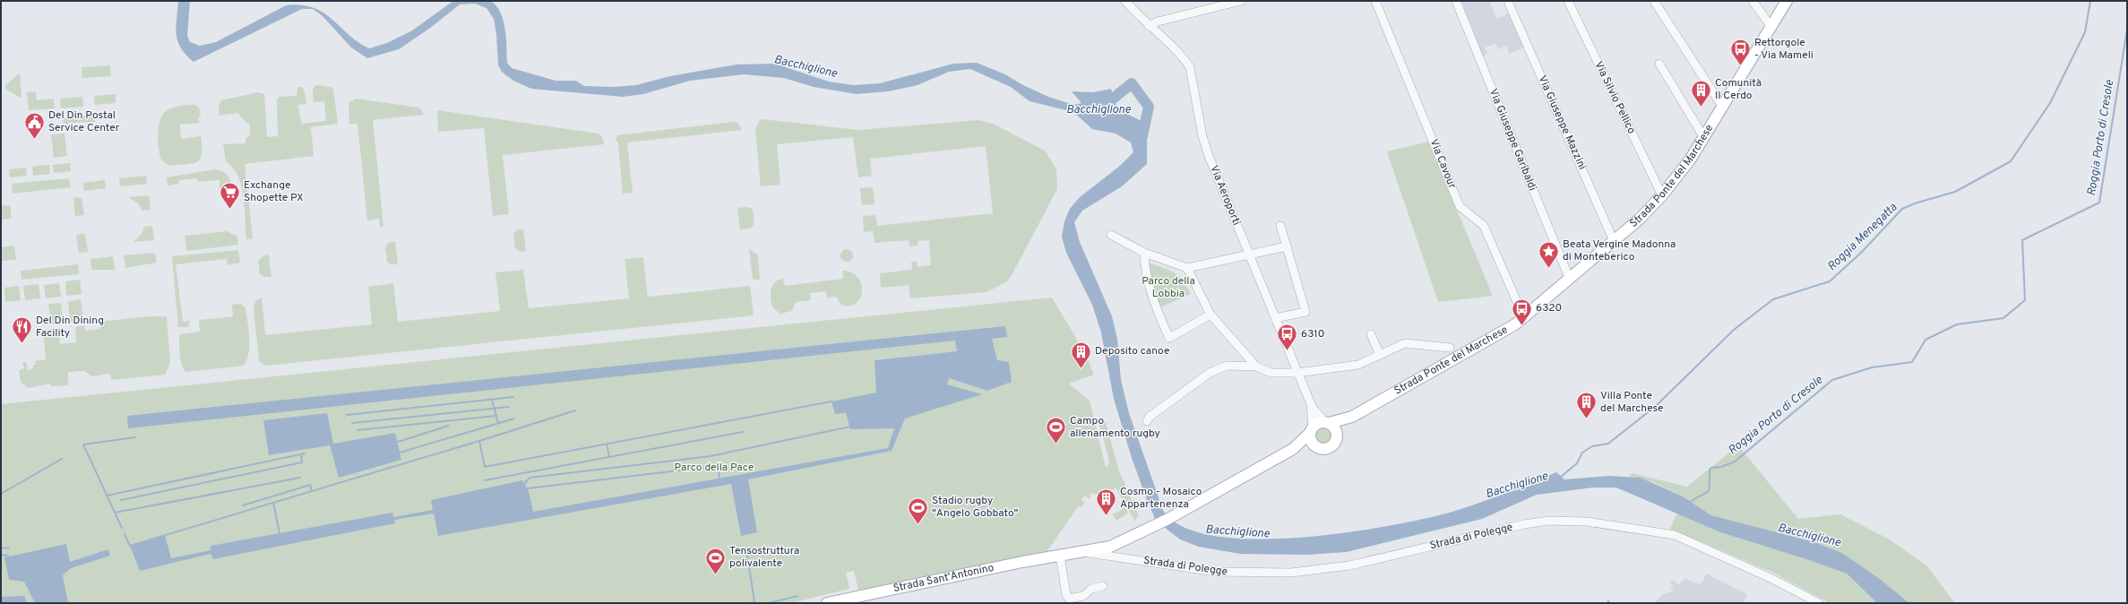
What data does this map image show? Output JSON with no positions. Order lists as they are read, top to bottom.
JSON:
{
  "streets": {
    "main road": ["Strada Ponte del Marchese", "Strada Sant'Antonino"],
    "street": [
      "Via Silvio Pellico",
      "Via Giuseppe Mazzini",
      "Via Giuseppe Garibaldi",
      "Via Cavour",
      "Via Aeroporti",
      "Strada di Polegge"
    ]
  },
  "crossings": [
    ["Via Silvio Pellico", "Strada Ponte del Marchese"],
    ["Via Giuseppe Mazzini", "Strada Ponte del Marchese"],
    ["Via Giuseppe Garibaldi", "Strada Ponte del Marchese"],
    ["Via Cavour", "Strada Ponte del Marchese"],
    ["Strada Ponte del Marchese", "Via Aeroporti"],
    ["Strada Ponte del Marchese", "Strada di Polegge"],
    ["Strada Ponte del Marchese", "Strada Sant'Antonino"],
    ["Strada di Polegge", "Strada Sant'Antonino"]
  ],
  "water": ["Bacchiglione", "Roggia Porto di Cresole", "Roggia Menegatta"],
  "parks": ["Parco della Lobbia", "Parco della Pace"],
  "places": {
    "bus stop": ["Rettorgole - Via Mameli", "6320", "6310"],
    "building": [
      "Comunità Il Cerdo",
      "Deposito canoe",
      "Villa Ponte del Marchese",
      "Cosmo - Mosaico Appartenenza"
    ],
    "public building": ["Del Din Postal Service Center"],
    "supermarket": ["Exchange Shopette PX"],
    "place": ["Beata Vergine Madonna di Monteberico"],
    "restaurant": ["Del Din Dining Facility"],
    "sports": ["Campo allenamento rugby", "Stadio rugby \"Angelo Gobbato\"", "Tensostruttura polivalente"]
  }
}
